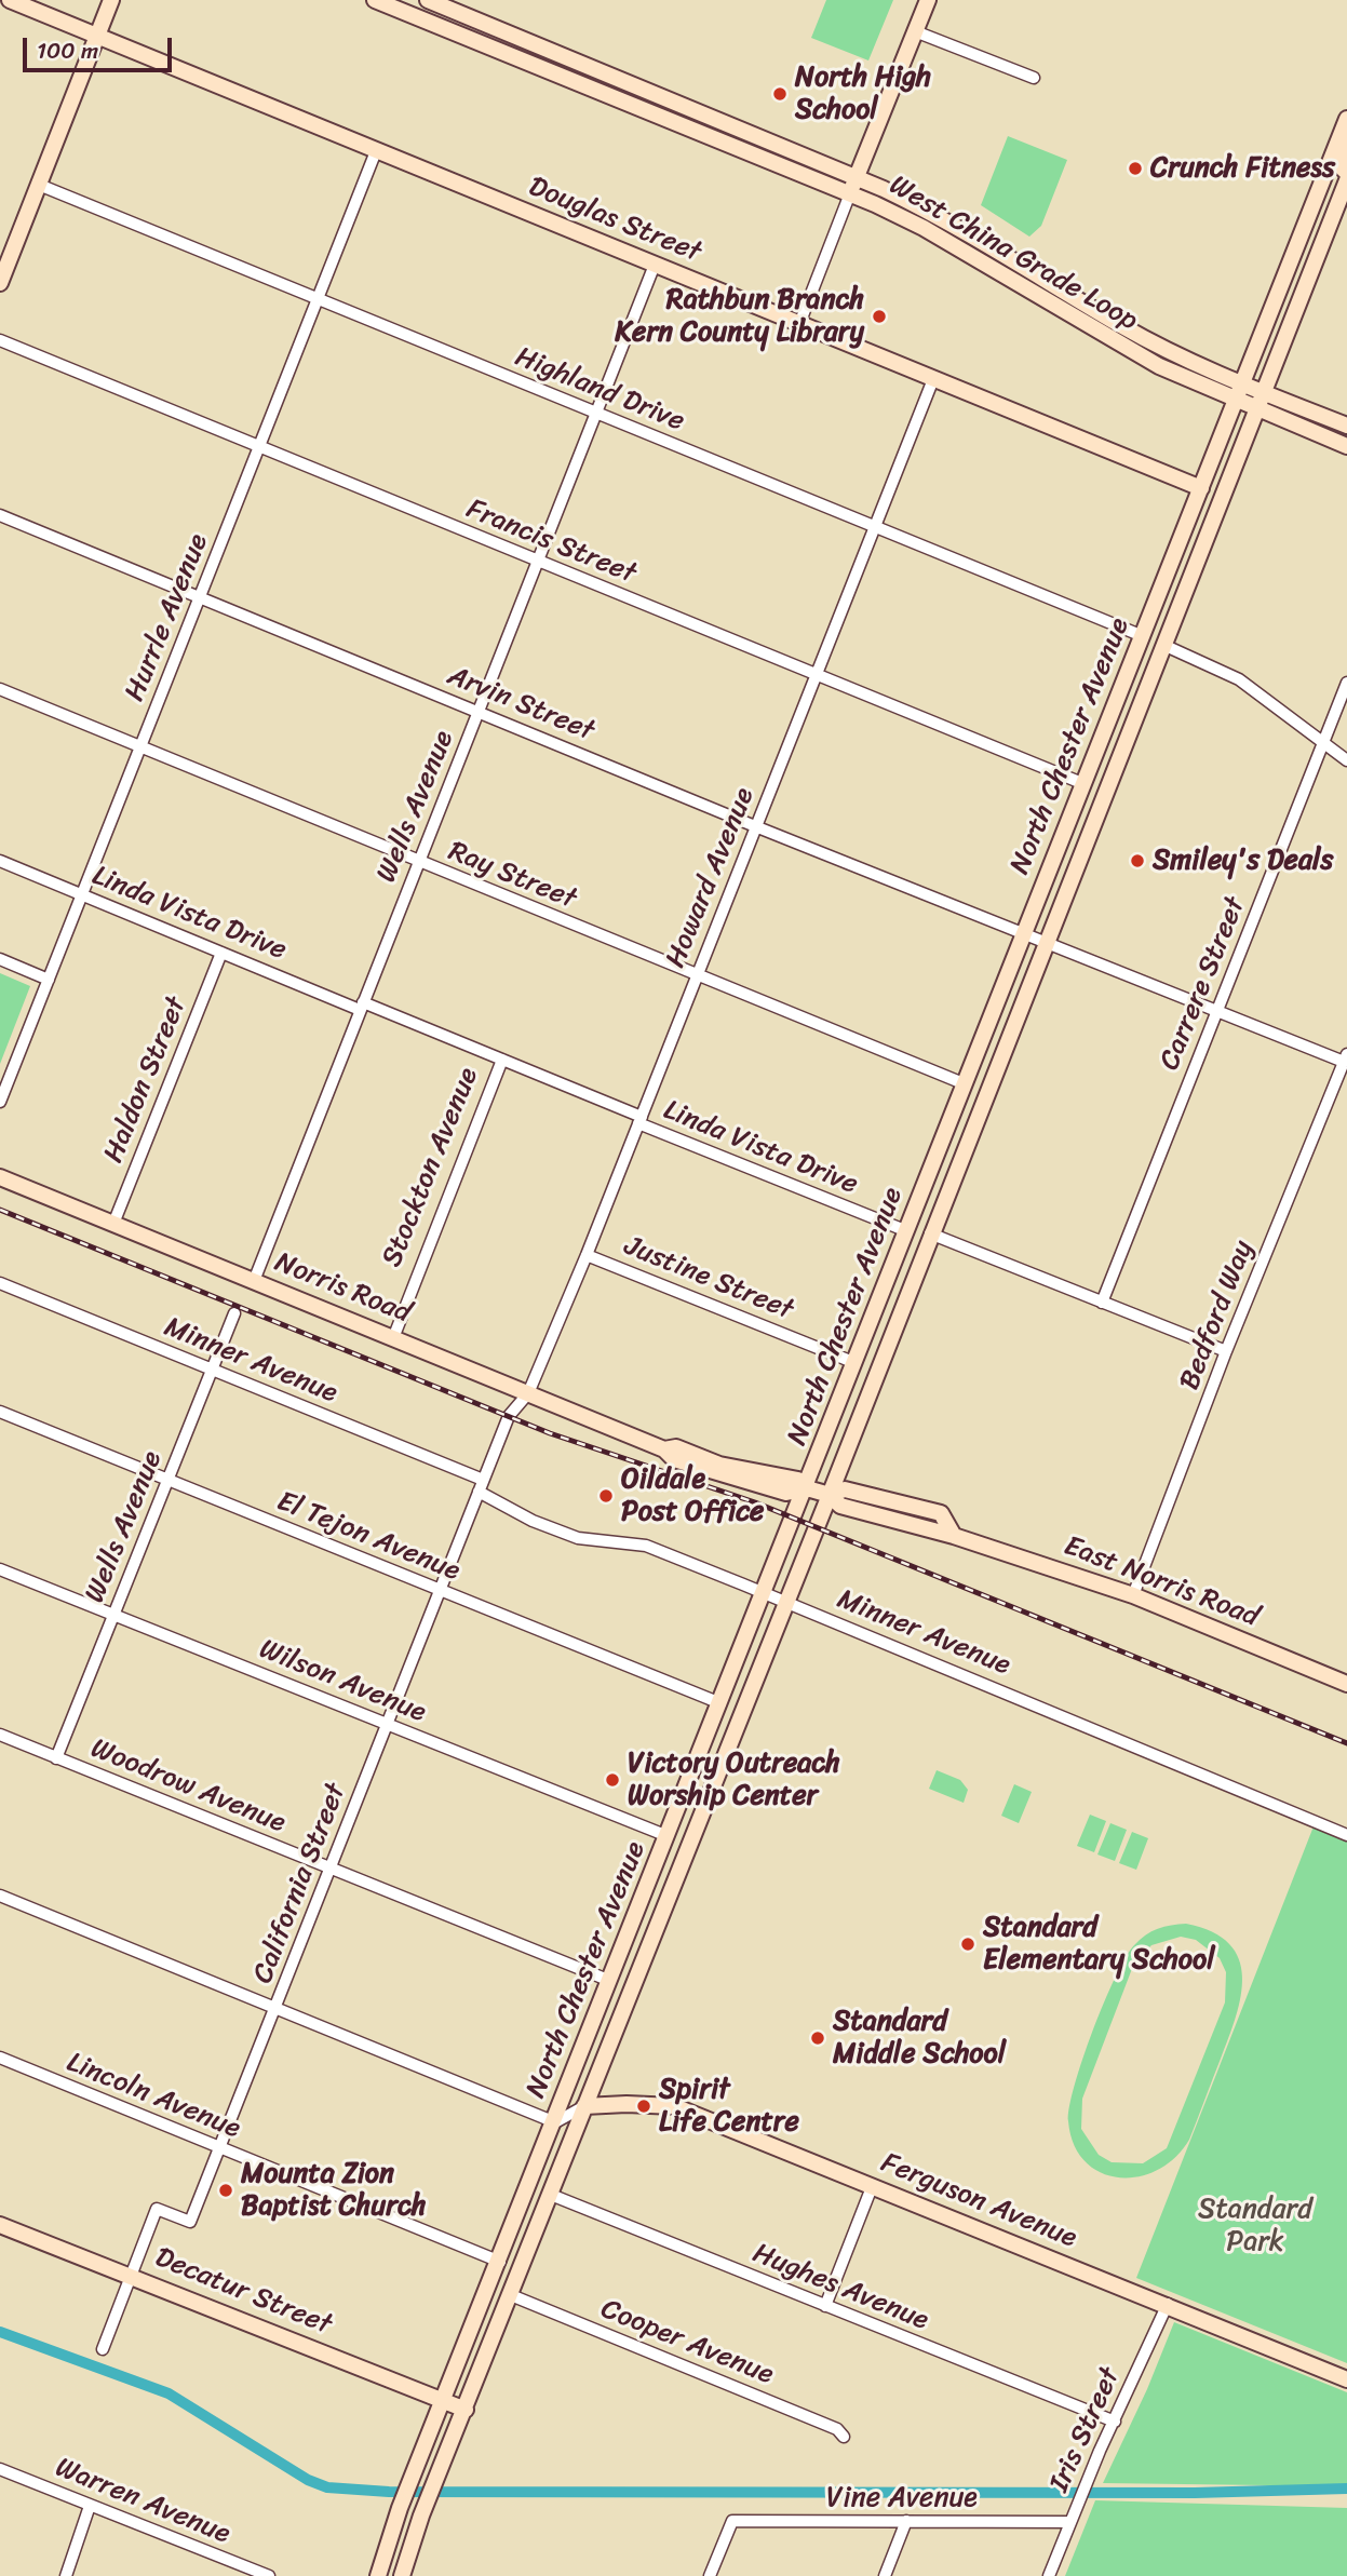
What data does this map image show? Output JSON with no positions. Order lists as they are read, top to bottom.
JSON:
{
  "streets": {
    "main road": [
      "Douglas Street",
      "West China Grade Loop",
      "North Chester Avenue",
      "Norris Road",
      "East Norris Road",
      "Ferguson Avenue",
      "Decatur Street"
    ],
    "street": [
      "Highland Drive",
      "Francis Street",
      "Hurrle Avenue",
      "Arvin Street",
      "Wells Avenue",
      "Ray Street",
      "Howard Avenue",
      "Linda Vista Drive",
      "Carrere Street",
      "Haldon Street",
      "Stockton Avenue",
      "Justine Street",
      "Bedford Way",
      "Minner Avenue",
      "El Tejon Avenue",
      "Wilson Avenue",
      "Woodrow Avenue",
      "California Street",
      "Lincoln Avenue",
      "Hughes Avenue",
      "Cooper Avenue",
      "Iris Street",
      "Vine Avenue",
      "Warren Avenue"
    ]
  },
  "crossings": [
    ["Douglas Street", "Hurrle Avenue"],
    ["Douglas Street", "North Chester Avenue"],
    ["Douglas Street", "Wells Avenue"],
    ["Douglas Street", "Howard Avenue"],
    ["West China Grade Loop", "North Chester Avenue"],
    ["Highland Drive", "Hurrle Avenue"],
    ["Highland Drive", "North Chester Avenue"],
    ["Highland Drive", "Wells Avenue"],
    ["Highland Drive", "Howard Avenue"],
    ["Francis Street", "Hurrle Avenue"],
    ["Francis Street", "North Chester Avenue"],
    ["Francis Street", "Wells Avenue"],
    ["Francis Street", "Howard Avenue"],
    ["Hurrle Avenue", "Arvin Street"],
    ["Hurrle Avenue", "Ray Street"],
    ["Hurrle Avenue", "Linda Vista Drive"],
    ["Arvin Street", "North Chester Avenue"],
    ["Arvin Street", "Wells Avenue"],
    ["Arvin Street", "Howard Avenue"],
    ["Arvin Street", "Carrere Street"],
    ["Arvin Street", "Bedford Way"],
    ["North Chester Avenue", "Ray Street"],
    ["North Chester Avenue", "Linda Vista Drive"],
    ["North Chester Avenue", "Justine Street"],
    ["North Chester Avenue", "Norris Road"],
    ["North Chester Avenue", "Minner Avenue"],
    ["North Chester Avenue", "El Tejon Avenue"],
    ["North Chester Avenue", "East Norris Road"],
    ["North Chester Avenue", "Wilson Avenue"],
    ["North Chester Avenue", "Woodrow Avenue"],
    ["North Chester Avenue", "Lincoln Avenue"],
    ["North Chester Avenue", "Ferguson Avenue"],
    ["North Chester Avenue", "Hughes Avenue"],
    ["North Chester Avenue", "Decatur Street"],
    ["North Chester Avenue", "Cooper Avenue"],
    ["Wells Avenue", "Ray Street"],
    ["Wells Avenue", "Linda Vista Drive"],
    ["Wells Avenue", "Norris Road"],
    ["Wells Avenue", "Minner Avenue"],
    ["Wells Avenue", "El Tejon Avenue"],
    ["Wells Avenue", "Wilson Avenue"],
    ["Wells Avenue", "Woodrow Avenue"],
    ["Ray Street", "Howard Avenue"],
    ["Howard Avenue", "Linda Vista Drive"],
    ["Howard Avenue", "Justine Street"],
    ["Howard Avenue", "Norris Road"],
    ["Howard Avenue", "California Street"],
    ["Linda Vista Drive", "Haldon Street"],
    ["Linda Vista Drive", "Stockton Avenue"],
    ["Haldon Street", "Norris Road"],
    ["Stockton Avenue", "Norris Road"],
    ["Norris Road", "East Norris Road"],
    ["Norris Road", "California Street"],
    ["Bedford Way", "East Norris Road"],
    ["Minner Avenue", "California Street"],
    ["El Tejon Avenue", "California Street"],
    ["Wilson Avenue", "California Street"],
    ["Woodrow Avenue", "California Street"],
    ["California Street", "Lincoln Avenue"],
    ["California Street", "Decatur Street"],
    ["Ferguson Avenue", "Iris Street"],
    ["Hughes Avenue", "Iris Street"],
    ["Iris Street", "Vine Avenue"]
  ],
  "parks": ["Standard Park"],
  "places": [
    "North High School",
    "Crunch Fitness",
    "Rathbun Branch Kern County Library",
    "Smiley's Deals",
    "Oildale Post Office",
    "Victory Outreach Worship Center",
    "Standard Elementary School",
    "Standard Middle School",
    "Spirit Life Centre",
    "Mounta Zion Baptist Church"
  ],
  "scale_bar": "100 m"
}
